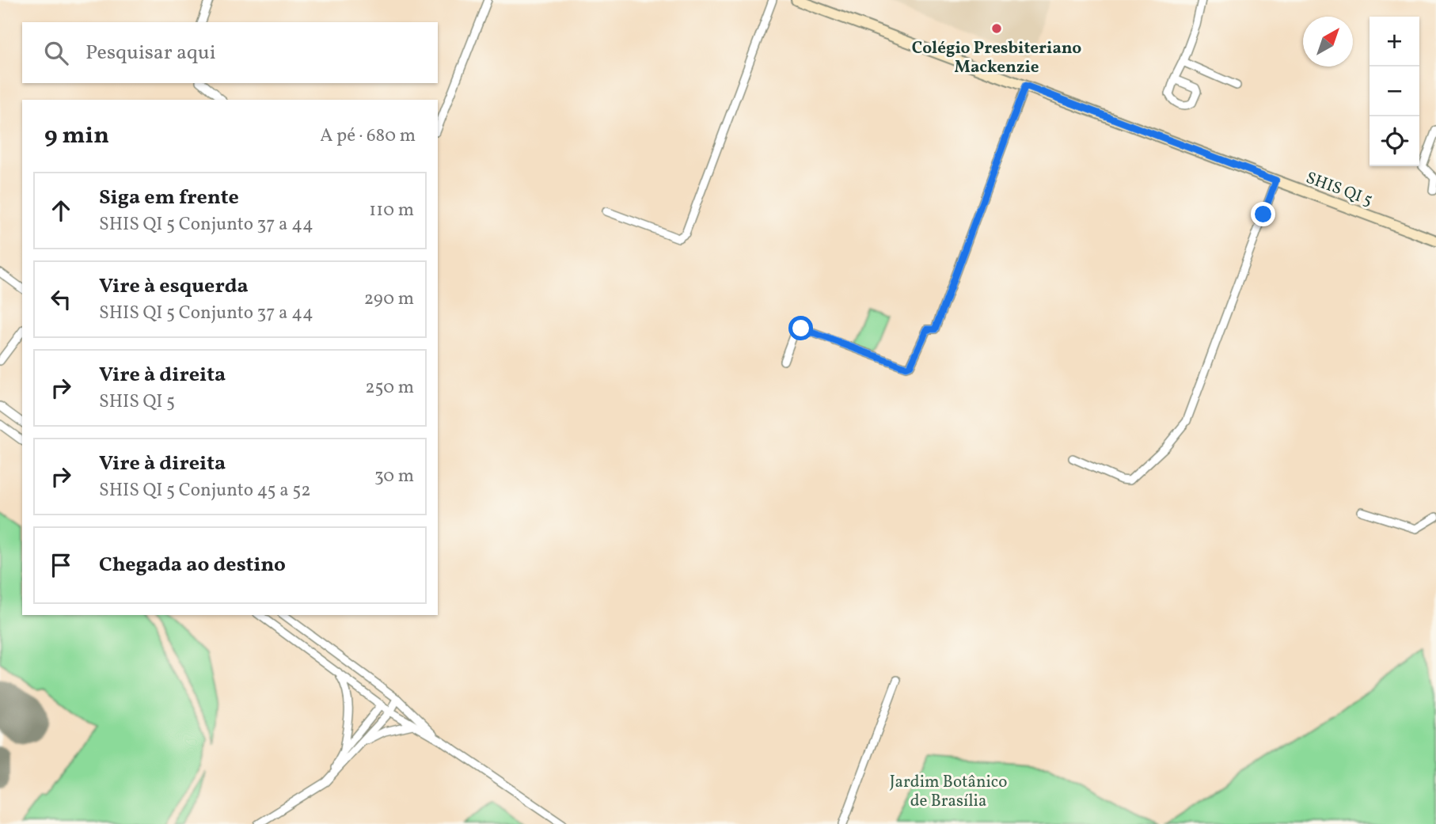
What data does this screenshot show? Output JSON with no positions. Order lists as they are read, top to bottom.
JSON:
{
  "streets": {
    "street": ["SHIS QI 5"]
  },
  "parks": ["Jardim Botânico de Brasília"],
  "places": ["Colégio Presbiteriano Mackenzie"],
  "north": "top right",
  "page": {
    "map_buttons": ["+", "−"],
    "search": "Pesquisar aqui",
    "heading": ["9 min", "A pé · 680 m"],
    "list": [
      ["Siga em frente", "SHIS QI 5 Conjunto 37 a 44", "110 m"],
      ["Vire à esquerda", "SHIS QI 5 Conjunto 37 a 44", "290 m"],
      ["Vire à direita", "SHIS QI 5", "250 m"],
      ["Vire à direita", "SHIS QI 5 Conjunto 45 a 52", "30 m"],
      "Chegada ao destino"
    ]
  }
}
